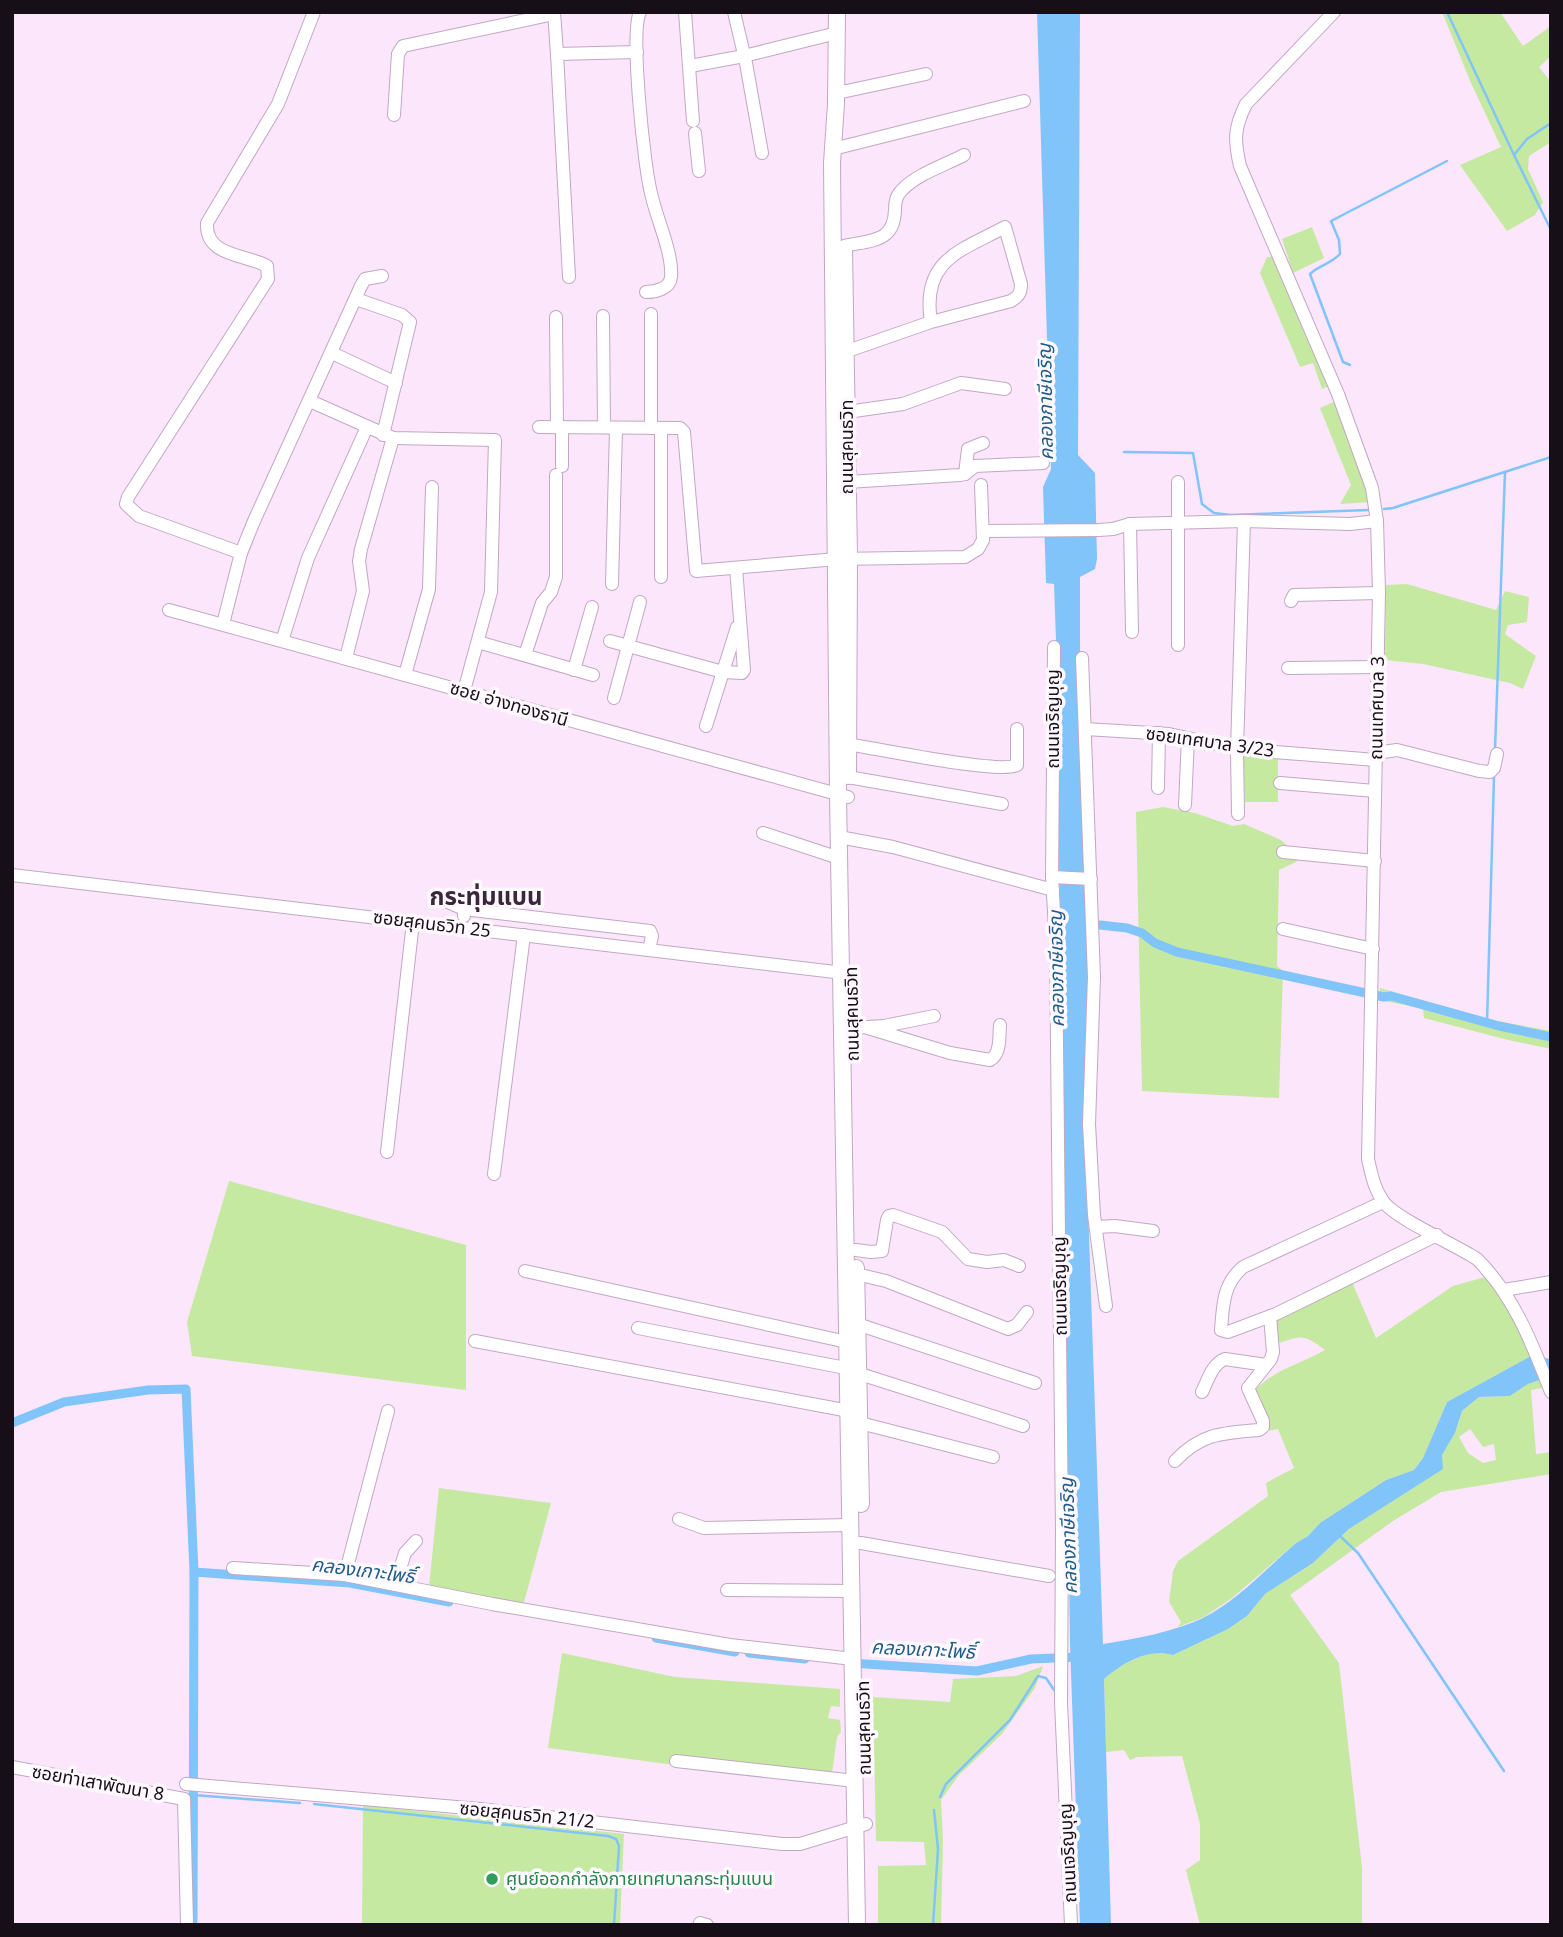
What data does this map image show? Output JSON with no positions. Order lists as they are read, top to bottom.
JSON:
{
  "streets": {
    "main road": ["ถนนสุคนธวิท"],
    "street": [
      "ซอย อ่างทองธานี",
      "ถนนเทศบาล 3",
      "ถนนเจริญบุญ",
      "ซอยเทศบาล 3/23",
      "ซอยสุคนธวิท 25",
      "ซอยท่าเสาพัฒนา 8",
      "ซอยสุคนธวิท 21/2"
    ]
  },
  "crossings": [
    ["ถนนสุคนธวิท", "ซอย อ่างทองธานี"],
    ["ถนนสุคนธวิท", "ซอยสุคนธวิท 25"],
    ["ถนนสุคนธวิท", "ซอยสุคนธวิท 21/2"],
    ["ถนนเทศบาล 3", "ซอยเทศบาล 3/23"]
  ],
  "districts": ["กระทุ่มแบน"],
  "water": ["คลองภาษีเจริญ", "คลองเกาะโพธิ์"],
  "places": ["ศูนย์ออกกำลังกายเทศบาลกระทุ่มแบน"]
}
